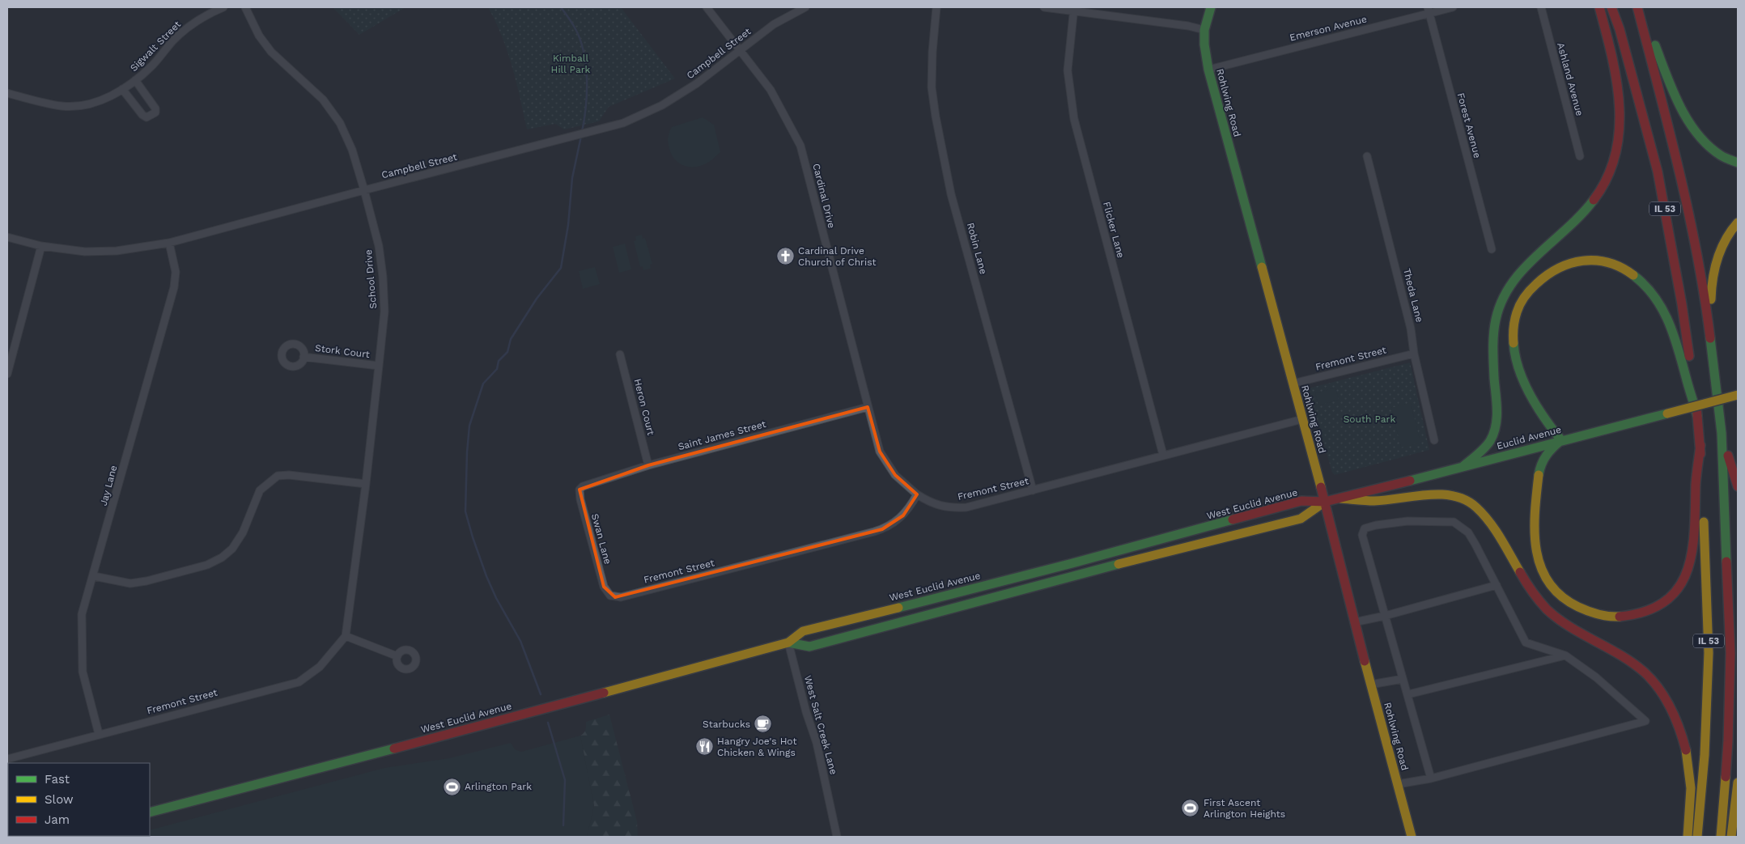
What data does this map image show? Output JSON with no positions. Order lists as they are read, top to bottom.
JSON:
{
  "streets": {
    "main road": [
      "Rohlwing Road",
      "IL 53",
      "Euclid Avenue",
      "West Euclid Avenue"
    ],
    "street": [
      "Emerson Avenue",
      "Sigwalt Street",
      "Campbell Street",
      "Ashland Avenue",
      "Forest Avenue",
      "Cardinal Drive",
      "Flicker Lane",
      "Robin Lane",
      "School Drive",
      "Theda Lane",
      "Stork Court",
      "Fremont Street",
      "Heron Court",
      "Saint James Street",
      "Jay Lane",
      "Swan Lane",
      "West Salt Creek Lane"
    ]
  },
  "crossings": [
    ["Emerson Avenue", "Rohlwing Road"],
    ["Emerson Avenue", "Forest Avenue"],
    ["Campbell Street", "Cardinal Drive"],
    ["Campbell Street", "School Drive"],
    ["Campbell Street", "Jay Lane"],
    ["Rohlwing Road", "Fremont Street"],
    ["Rohlwing Road", "Euclid Avenue"],
    ["Rohlwing Road", "West Euclid Avenue"],
    ["Cardinal Drive", "Fremont Street"],
    ["Cardinal Drive", "Saint James Street"],
    ["Flicker Lane", "Fremont Street"],
    ["Robin Lane", "Fremont Street"],
    ["School Drive", "Stork Court"],
    ["School Drive", "Fremont Street"],
    ["Theda Lane", "Fremont Street"],
    ["Fremont Street", "Jay Lane"],
    ["Fremont Street", "Swan Lane"],
    ["Heron Court", "Saint James Street"],
    ["Saint James Street", "Swan Lane"],
    ["Euclid Avenue", "West Euclid Avenue"],
    ["West Euclid Avenue", "West Salt Creek Lane"]
  ],
  "parks": ["Kimball Hill Park", "South Park"],
  "places": {
    "church": ["Cardinal Drive Church of Christ"],
    "cafe": ["Starbucks"],
    "restaurant": ["Hangry Joe's Hot Chicken & Wings"],
    "sports": ["Arlington Park", "First Ascent Arlington Heights"]
  },
  "legend": ["Fast", "Slow", "Jam"]
}
